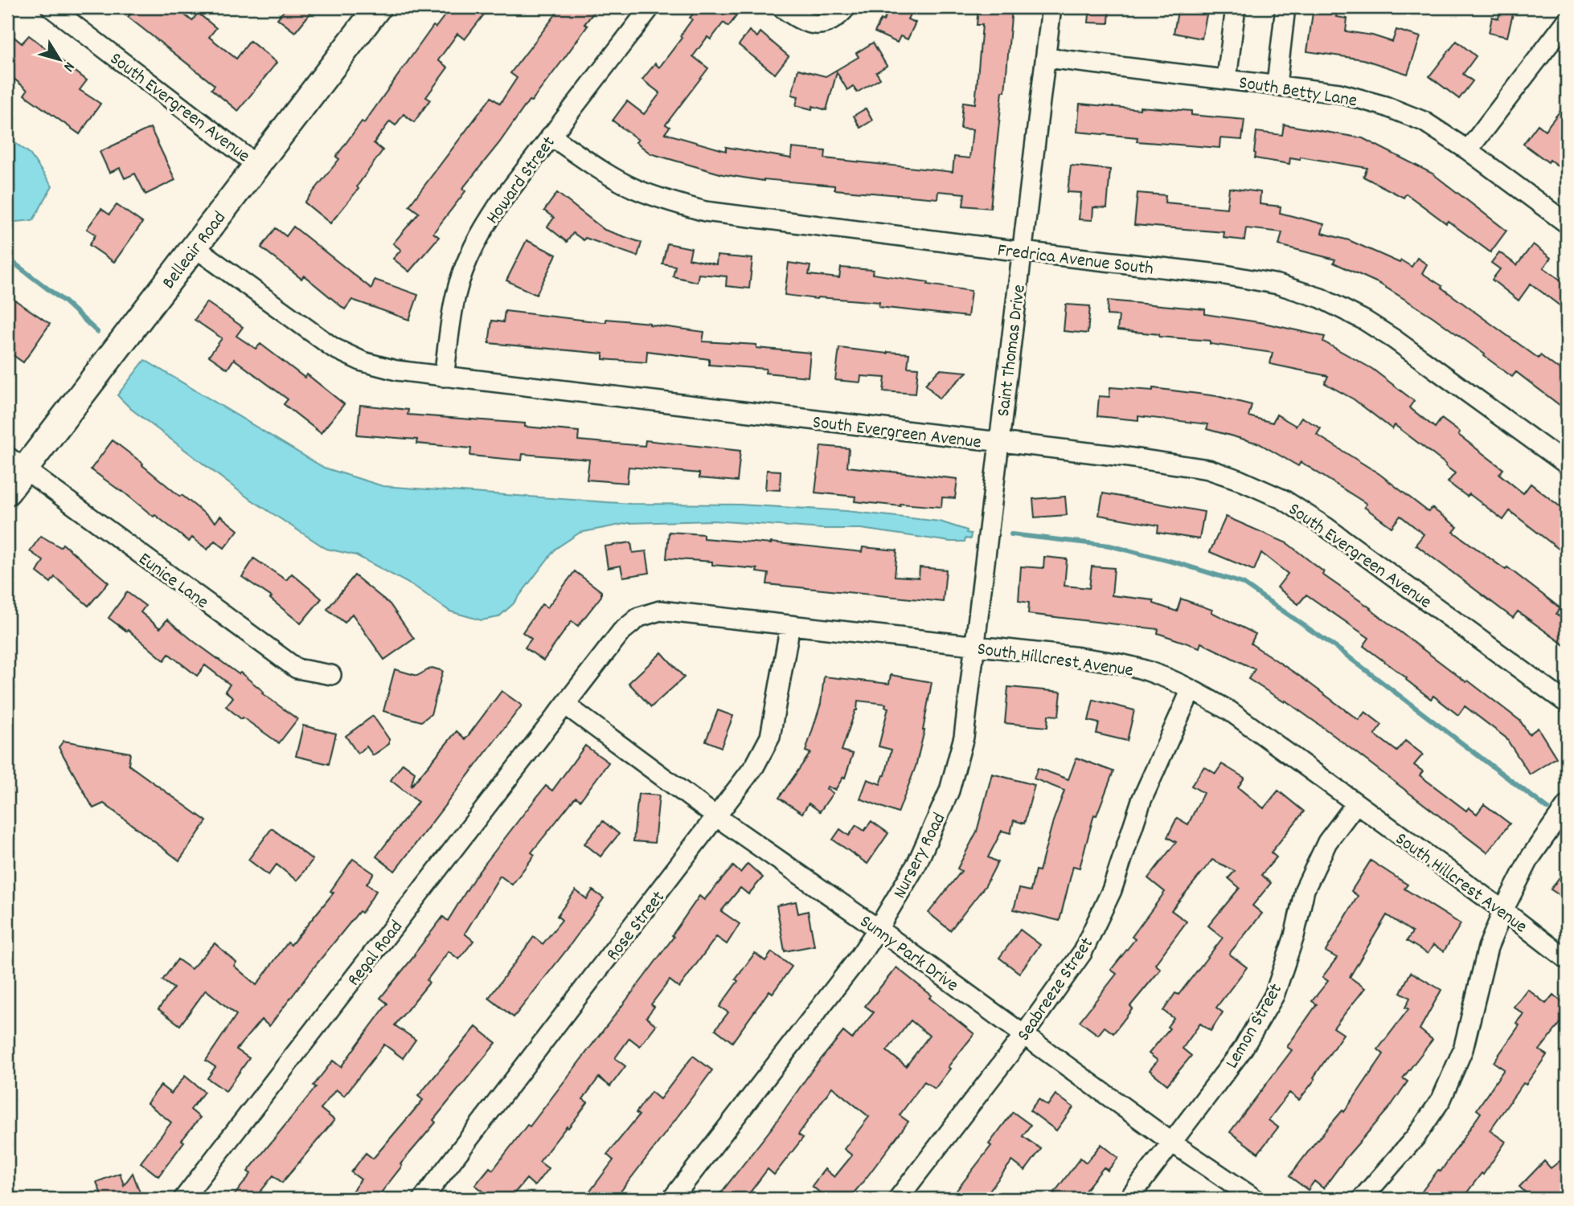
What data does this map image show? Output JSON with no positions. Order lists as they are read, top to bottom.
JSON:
{
  "streets": {
    "main road": ["Belleair Road"],
    "street": [
      "South Betty Lane",
      "South Evergreen Avenue",
      "Howard Street",
      "Fredrica Avenue South",
      "Saint Thomas Drive",
      "Eunice Lane",
      "South Hillcrest Avenue",
      "Nursery Road",
      "Rose Street",
      "Regal Road",
      "Sunny Park Drive",
      "Seabreeze Street",
      "Lemon Street"
    ]
  },
  "crossings": [
    ["South Betty Lane", "Saint Thomas Drive"],
    ["South Evergreen Avenue", "Howard Street"],
    ["South Evergreen Avenue", "Belleair Road"],
    ["South Evergreen Avenue", "Saint Thomas Drive"],
    ["South Evergreen Avenue", "Nursery Road"],
    ["Howard Street", "Fredrica Avenue South"],
    ["Belleair Road", "Eunice Lane"],
    ["Fredrica Avenue South", "Saint Thomas Drive"],
    ["Saint Thomas Drive", "Nursery Road"],
    ["South Hillcrest Avenue", "Nursery Road"],
    ["South Hillcrest Avenue", "Rose Street"],
    ["South Hillcrest Avenue", "Regal Road"],
    ["South Hillcrest Avenue", "Sunny Park Drive"],
    ["South Hillcrest Avenue", "Seabreeze Street"],
    ["South Hillcrest Avenue", "Lemon Street"],
    ["Nursery Road", "Sunny Park Drive"],
    ["Rose Street", "Sunny Park Drive"],
    ["Regal Road", "Sunny Park Drive"],
    ["Sunny Park Drive", "Seabreeze Street"],
    ["Sunny Park Drive", "Lemon Street"]
  ],
  "north": "bottom right"
}
